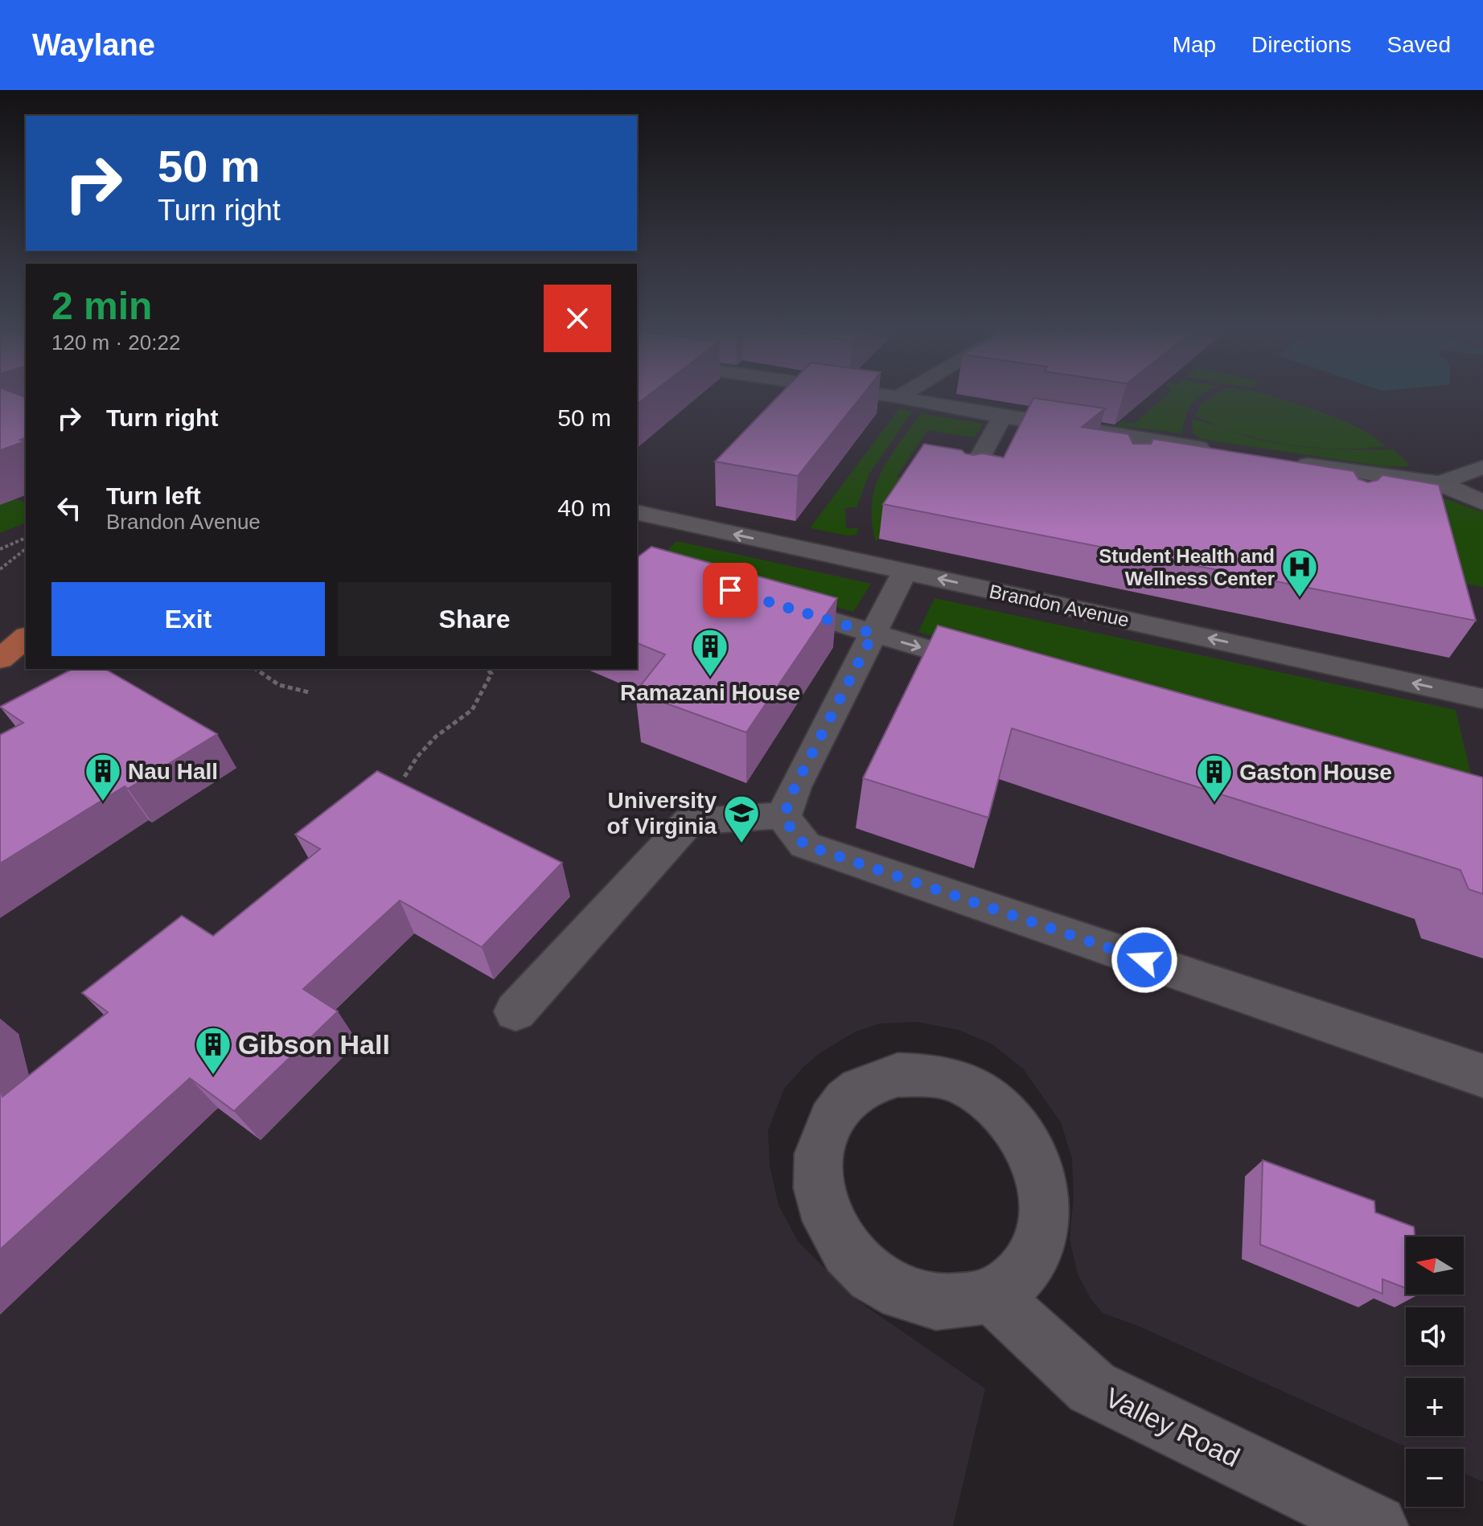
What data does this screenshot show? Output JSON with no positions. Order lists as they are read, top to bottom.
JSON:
{
  "streets": {
    "street": ["Brandon Avenue", "Valley Road"]
  },
  "places": {
    "hospital": ["Student Health and Wellness Center"],
    "building": [
      "Ramazani House",
      "Nau Hall",
      "Gaston House",
      "Gibson Hall"
    ],
    "school or university": ["University of Virginia"]
  },
  "north": "left",
  "page": {
    "header": "Waylane",
    "nav": ["Map", "Directions", "Saved"],
    "turn": ["50 m", "Turn right"],
    "heading": ["2 min", "120 m · 20:22"],
    "list": [
      {
        "name": "Turn right",
        "value": "50 m"
      },
      {
        "name": "Turn left",
        "note": "Brandon Avenue",
        "value": "40 m"
      }
    ],
    "buttons": ["Exit", "Share"],
    "map_buttons": ["+", "−"]
  }
}
